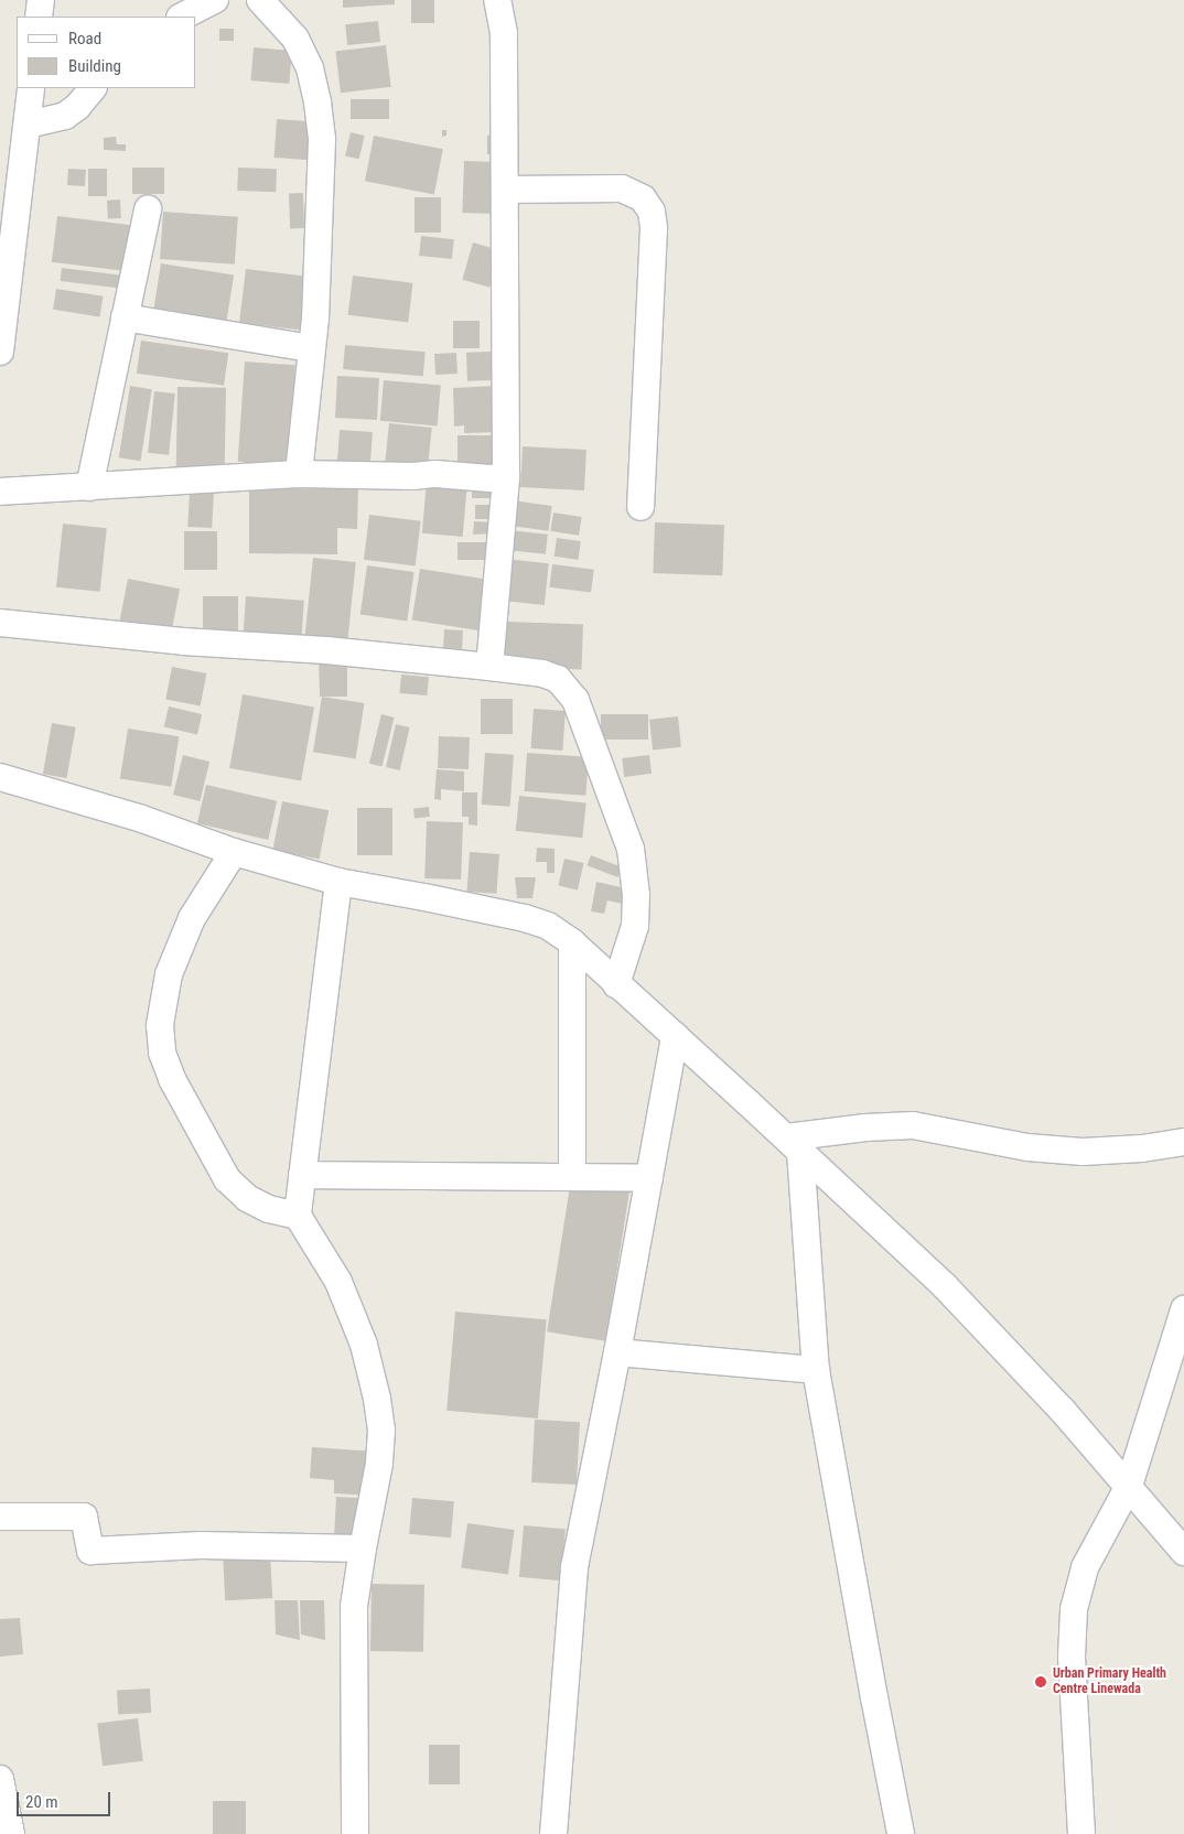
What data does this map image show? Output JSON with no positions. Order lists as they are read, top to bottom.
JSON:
{
  "places": ["Urban Primary Health Centre Linewada"],
  "legend": ["Road", "Building"],
  "scale_bar": "20 m"
}
